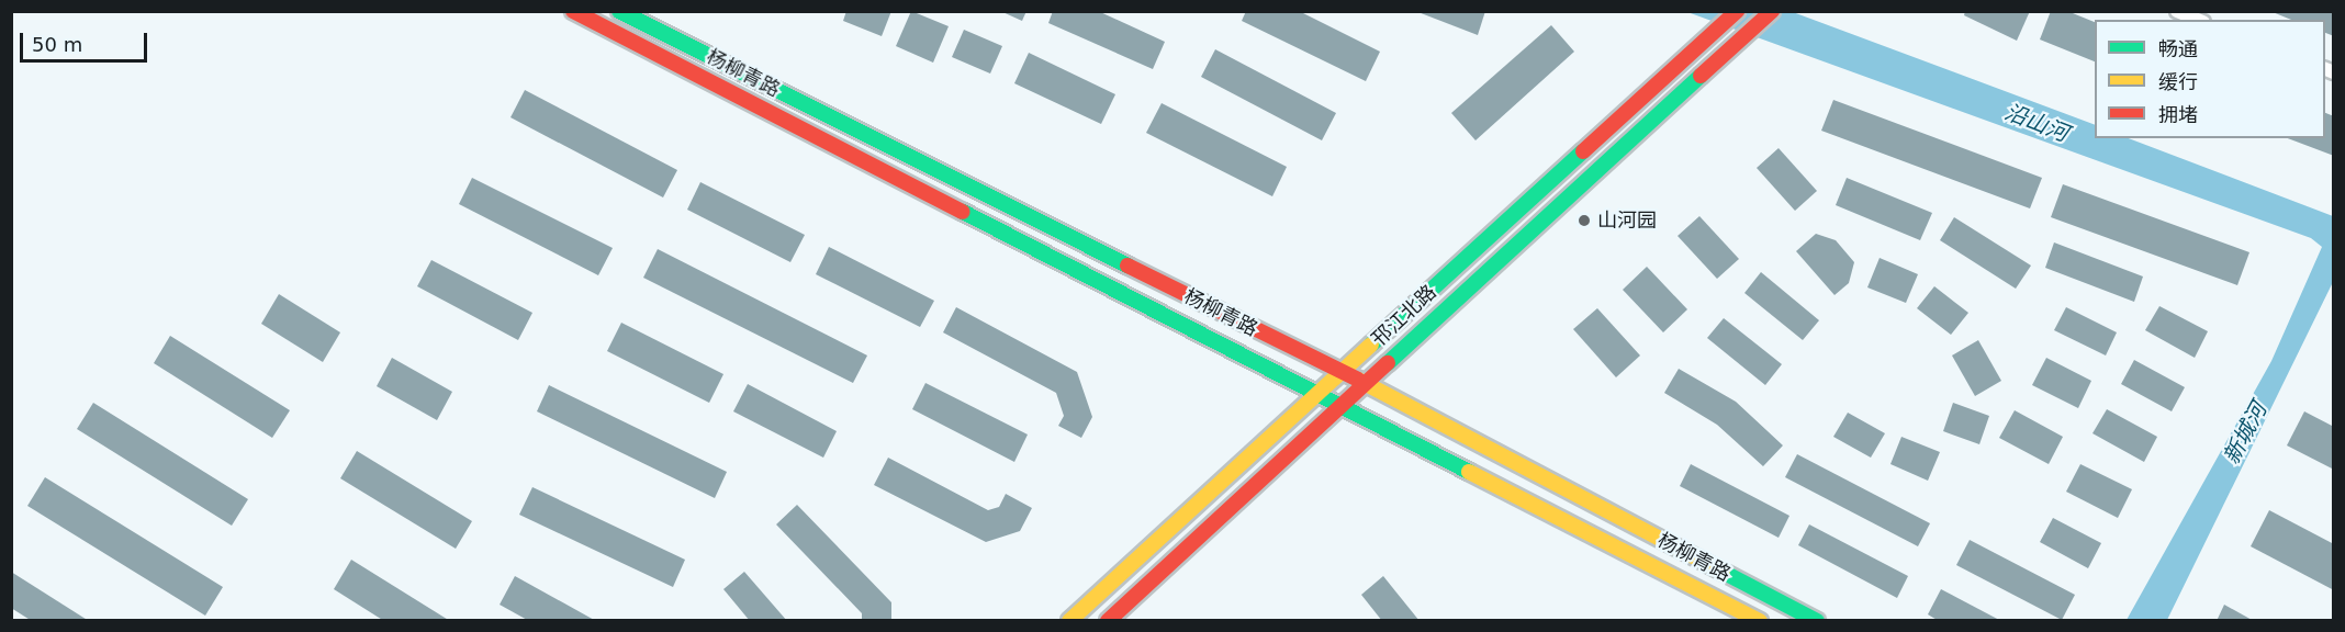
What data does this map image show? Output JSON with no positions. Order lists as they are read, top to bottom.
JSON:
{
  "streets": {
    "main road": ["杨柳青路", "邗江北路"]
  },
  "crossings": [
    ["杨柳青路", "邗江北路"]
  ],
  "water": ["沿山河", "新城河"],
  "places": ["山河园"],
  "legend": ["畅通", "缓行", "拥堵"],
  "scale_bar": "50 m"
}
